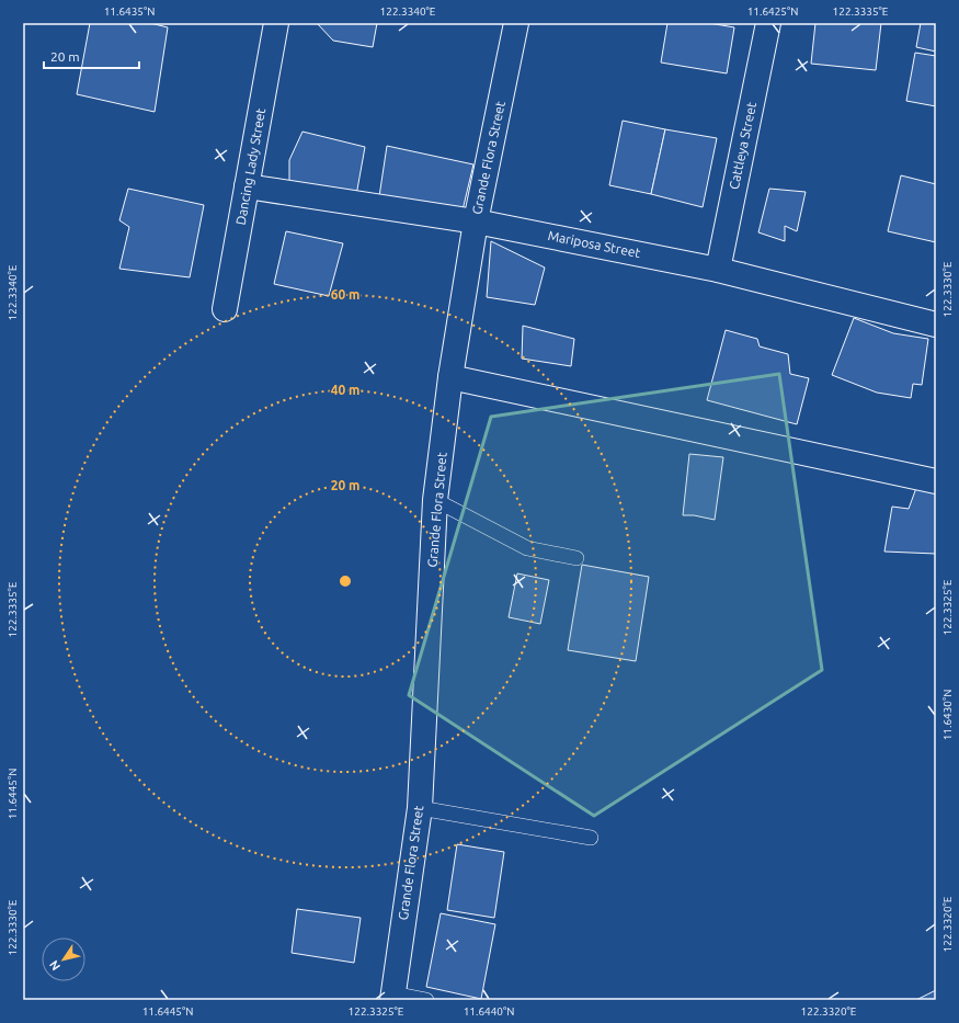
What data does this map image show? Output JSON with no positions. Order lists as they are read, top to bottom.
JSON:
{
  "streets": {
    "street": [
      "Cattleya Street",
      "Grande Flora Street",
      "Dancing Lady Street",
      "Mariposa Street"
    ]
  },
  "crossings": [
    ["Cattleya Street", "Mariposa Street"],
    ["Grande Flora Street", "Mariposa Street"],
    ["Dancing Lady Street", "Mariposa Street"]
  ],
  "scale_bar": "20 m",
  "north": "bottom left",
  "coordinates": [
    "11.6435°N",
    "122.3340°E",
    "11.6425°N",
    "122.3335°E",
    "122.3330°E",
    "122.3325°E",
    "11.6430°N",
    "11.6445°N",
    "122.3320°E",
    "11.6440°N"
  ],
  "rings": ["60 m", "40 m", "20 m"]
}
